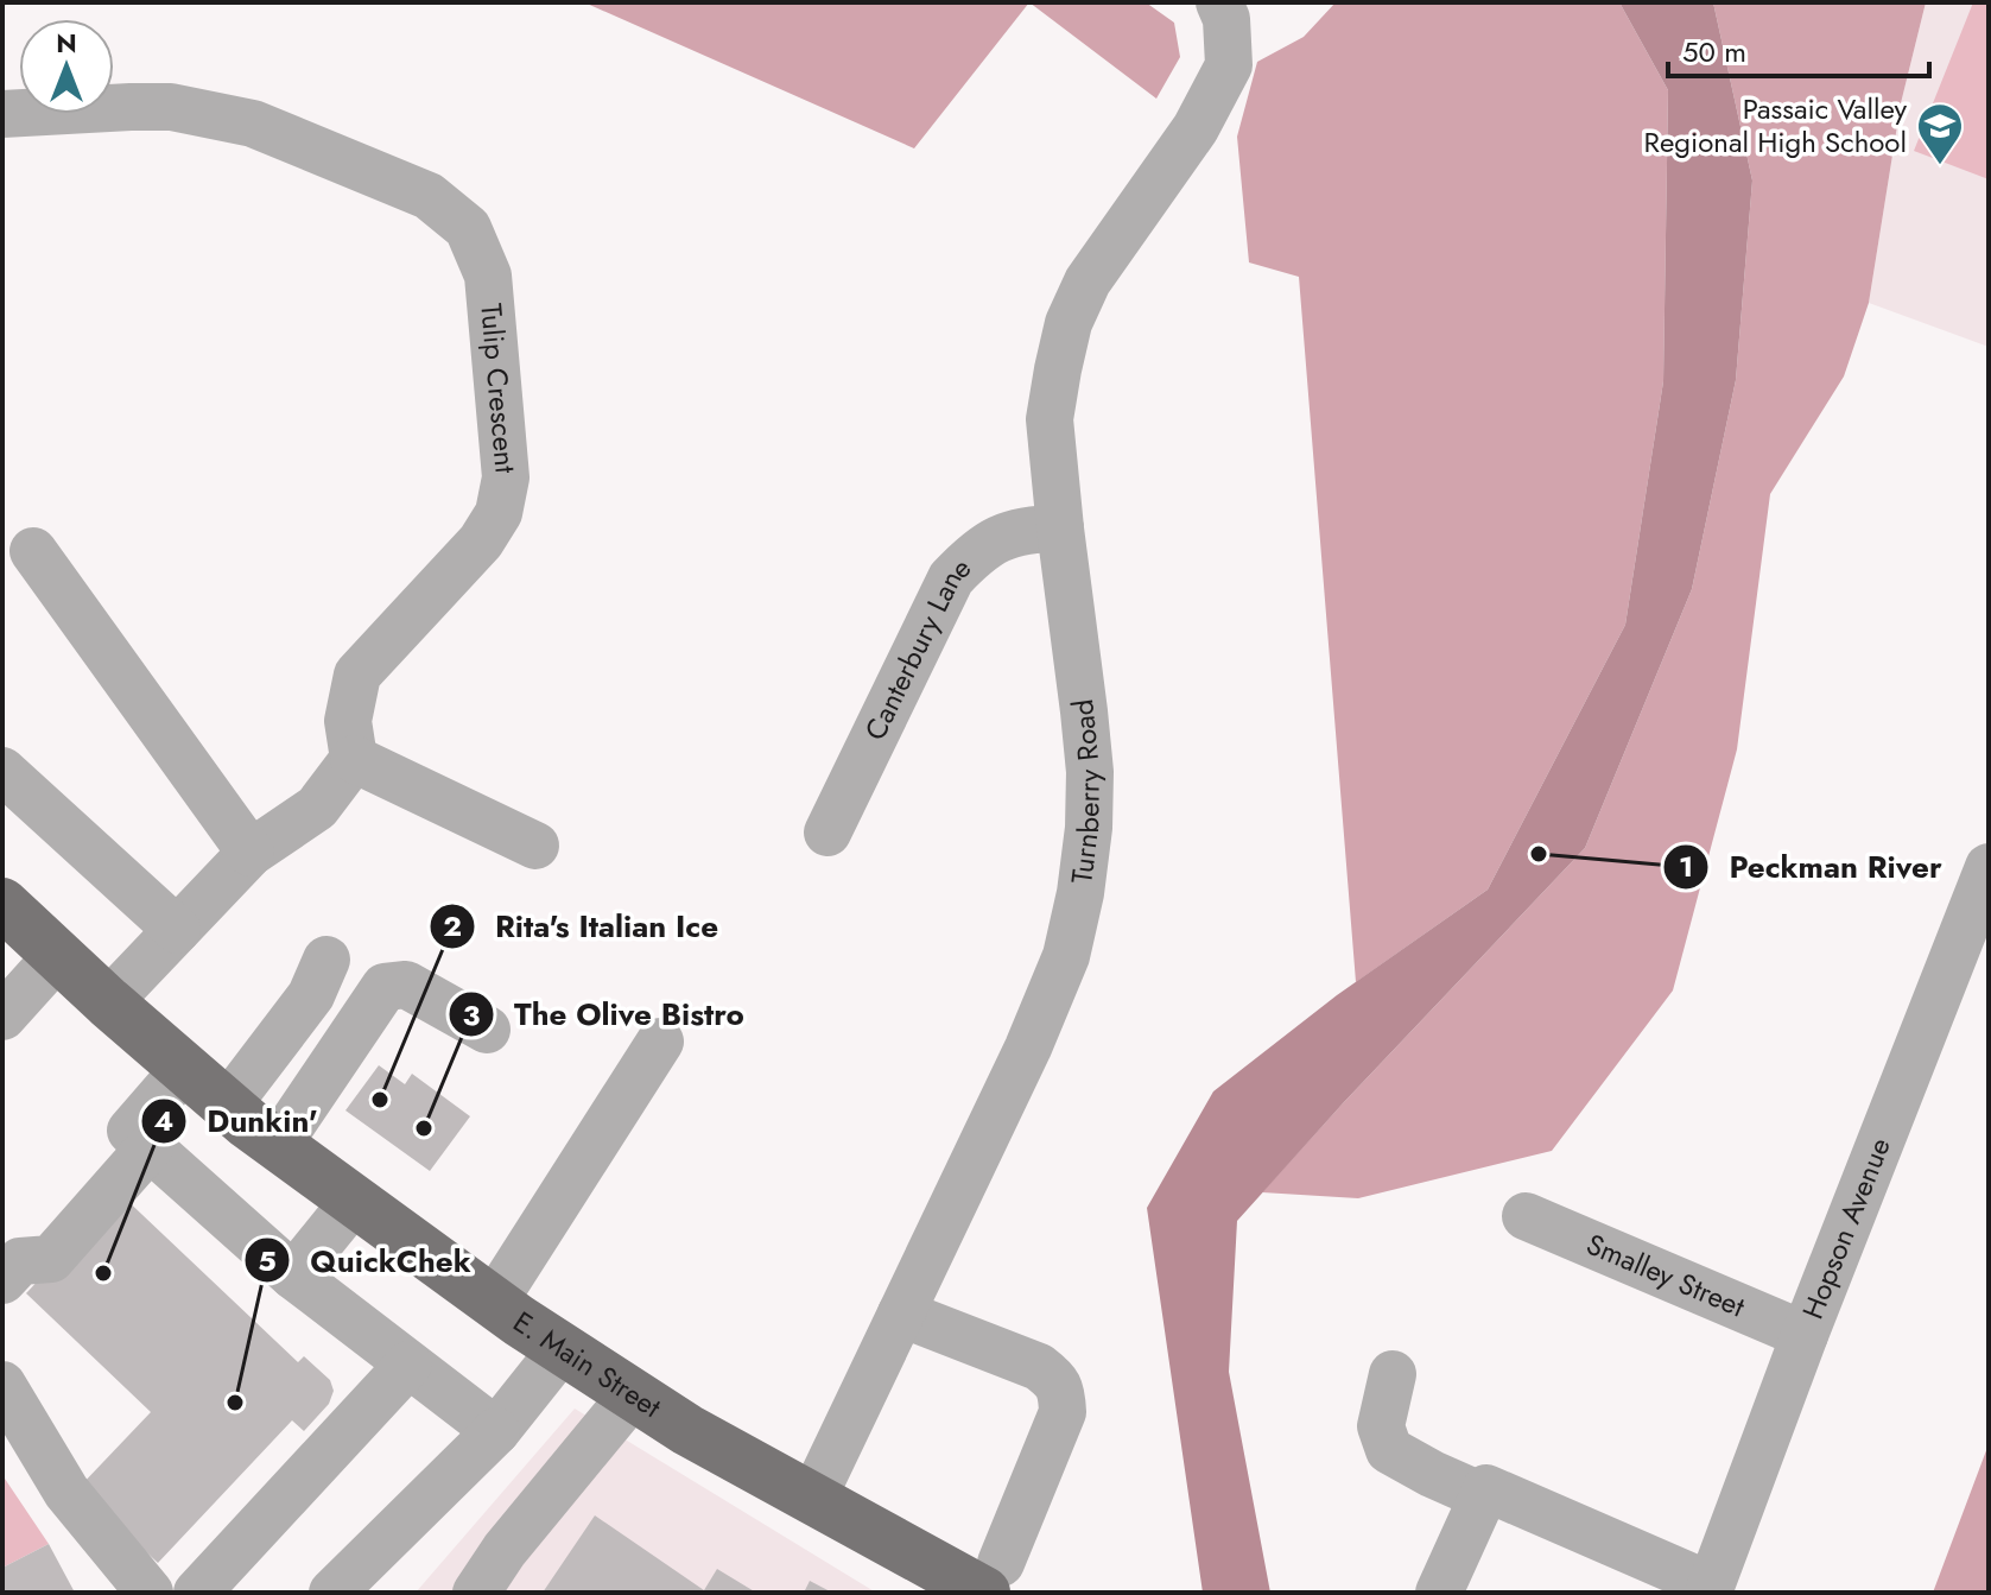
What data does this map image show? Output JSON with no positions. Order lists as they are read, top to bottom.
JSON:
{
  "streets": {
    "main road": ["E. Main Street"],
    "street": [
      "Tulip Crescent",
      "Canterbury Lane",
      "Turnberry Road",
      "Hopson Avenue",
      "Smalley Street"
    ]
  },
  "crossings": [
    ["Canterbury Lane", "Turnberry Road"],
    ["Turnberry Road", "E. Main Street"],
    ["Hopson Avenue", "Smalley Street"]
  ],
  "places": {
    "school or university": ["Passaic Valley Regional High School"],
    "other": [
      "Peckman River",
      "Rita's Italian Ice",
      "The Olive Bistro",
      "Dunkin'",
      "QuickChek"
    ]
  },
  "scale_bar": "50 m",
  "north": "top"
}
